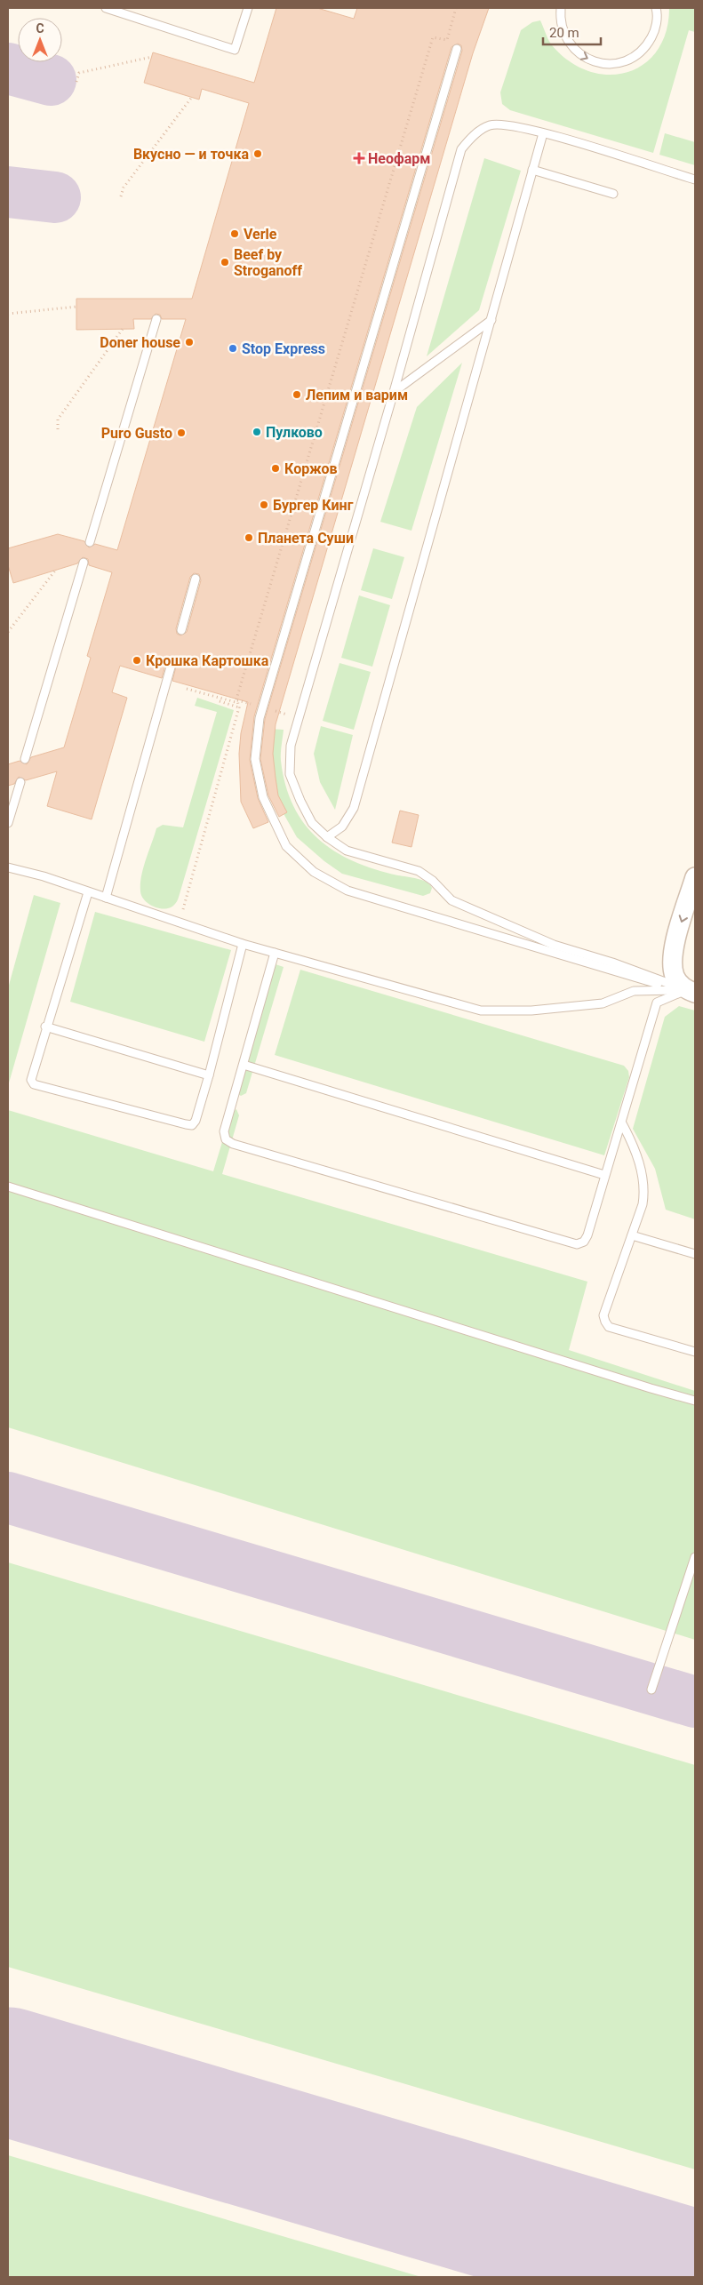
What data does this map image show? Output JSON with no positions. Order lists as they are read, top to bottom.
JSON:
{
  "places": {
    "other": [
      "Вкусно — и точка",
      "Verle",
      "Beef by Stroganoff",
      "Doner house",
      "Stop Express",
      "Лепим и варим",
      "Пулково",
      "Puro Gusto",
      "Коржов",
      "Бургер Кинг",
      "Планета Суши",
      "Крошка Картошка"
    ],
    "health": ["Неофарм"]
  },
  "scale_bar": "20 m",
  "north": "top"
}
